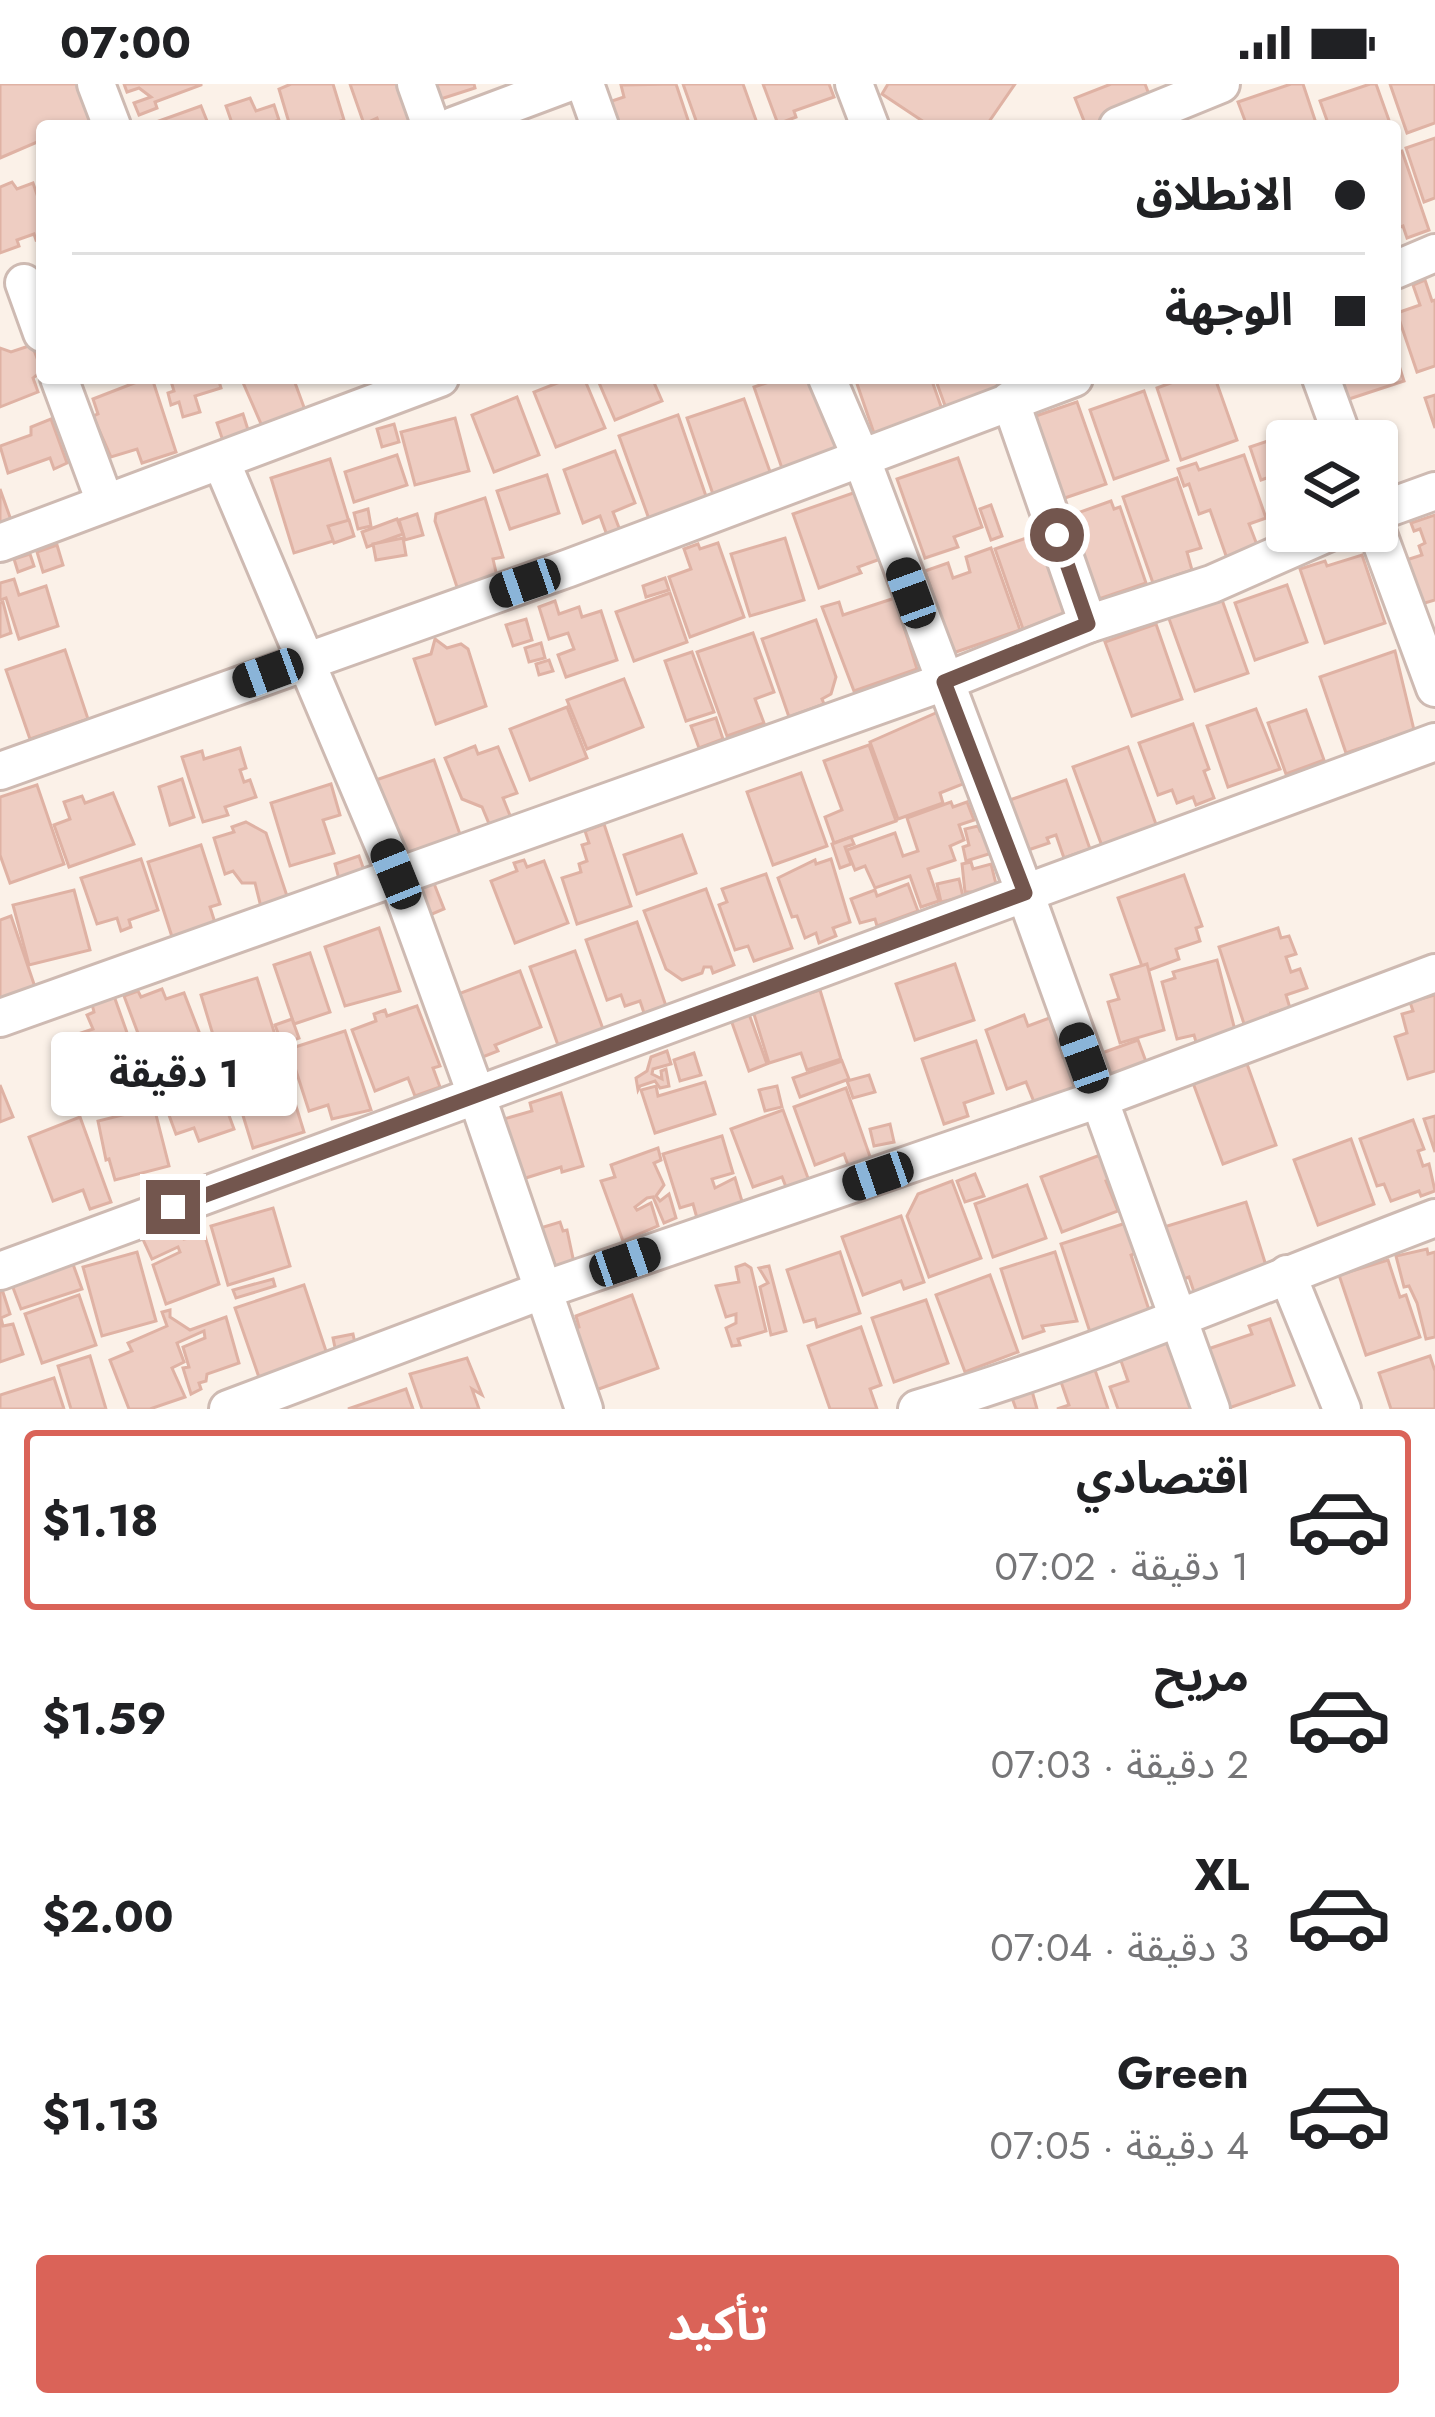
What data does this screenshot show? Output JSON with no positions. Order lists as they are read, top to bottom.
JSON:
{
  "page": {
    "status": "07:00",
    "banner": ["الانطلاق", "الوجهة"],
    "bubble": "1 دقيقة",
    "list": [
      {
        "name": "اقتصادي",
        "note": "1 دقيقة · 07:02",
        "value": "$1.18"
      },
      {
        "name": "مريح",
        "note": "2 دقيقة · 07:03",
        "value": "$1.59"
      },
      {
        "name": "XL",
        "note": "3 دقيقة · 07:04",
        "value": "$2.00"
      },
      {
        "name": "Green",
        "note": "4 دقيقة · 07:05",
        "value": "$1.13"
      }
    ],
    "buttons": "تأكيد"
  }
}
